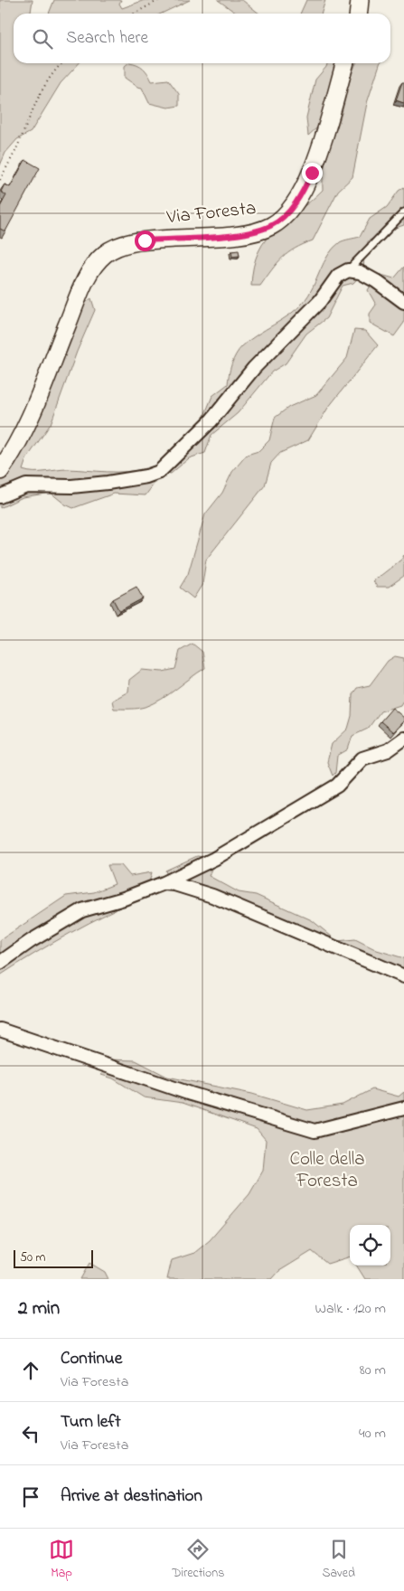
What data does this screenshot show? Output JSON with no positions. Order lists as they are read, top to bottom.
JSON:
{
  "streets": {
    "main road": ["Via Foresta"]
  },
  "parks": ["Colle della Foresta"],
  "scale_bar": "50 m",
  "page": {
    "search": "Search here",
    "scale": "50 m",
    "heading": ["2 min", "Walk · 120 m"],
    "list": [
      ["Continue", "Via Foresta", "80 m"],
      ["Turn left", "Via Foresta", "40 m"],
      "Arrive at destination"
    ],
    "nav": ["Map", "Directions", "Saved"]
  }
}
